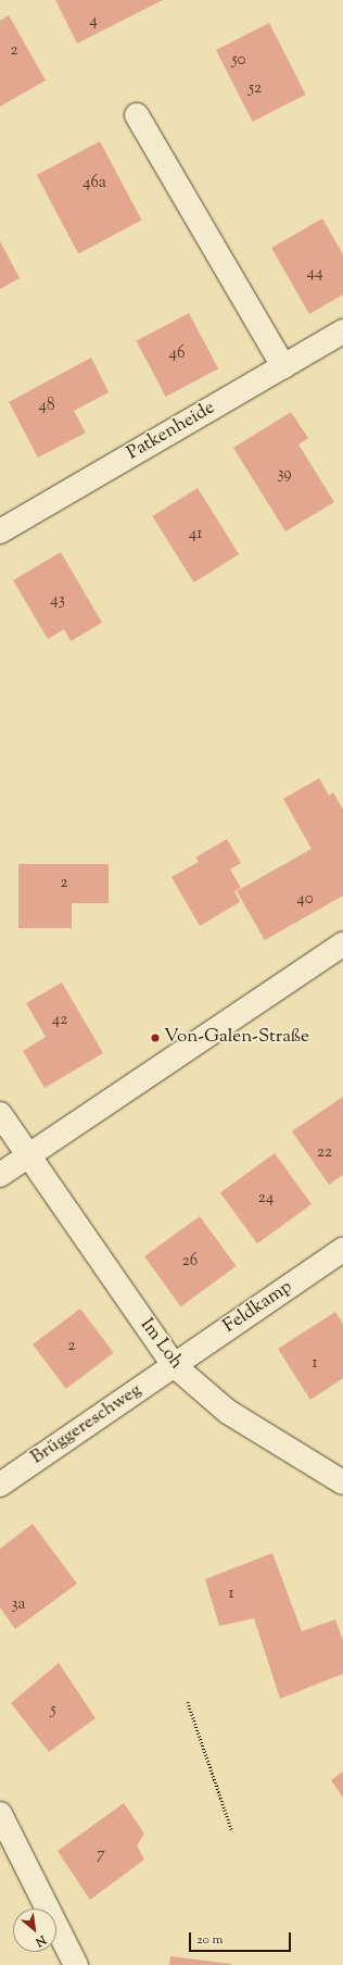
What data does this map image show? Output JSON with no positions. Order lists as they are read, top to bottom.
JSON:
{
  "streets": {
    "street": [
      "Patkenheide",
      "Feldkamp",
      "Im Loh",
      "Brüggereschweg"
    ]
  },
  "crossings": [
    ["Feldkamp", "Im Loh"],
    ["Feldkamp", "Brüggereschweg"],
    ["Im Loh", "Brüggereschweg"]
  ],
  "places": ["Von-Galen-Straße"],
  "house_numbers": [
    "4",
    "2",
    "50",
    "52",
    "46a",
    "44",
    "46",
    "48",
    "39",
    "41",
    "43",
    "2",
    "40",
    "42",
    "22",
    "24",
    "26",
    "2",
    "1",
    "1",
    "3a",
    "5",
    "7"
  ],
  "scale_bar": "20 m",
  "north": "bottom right"
}
